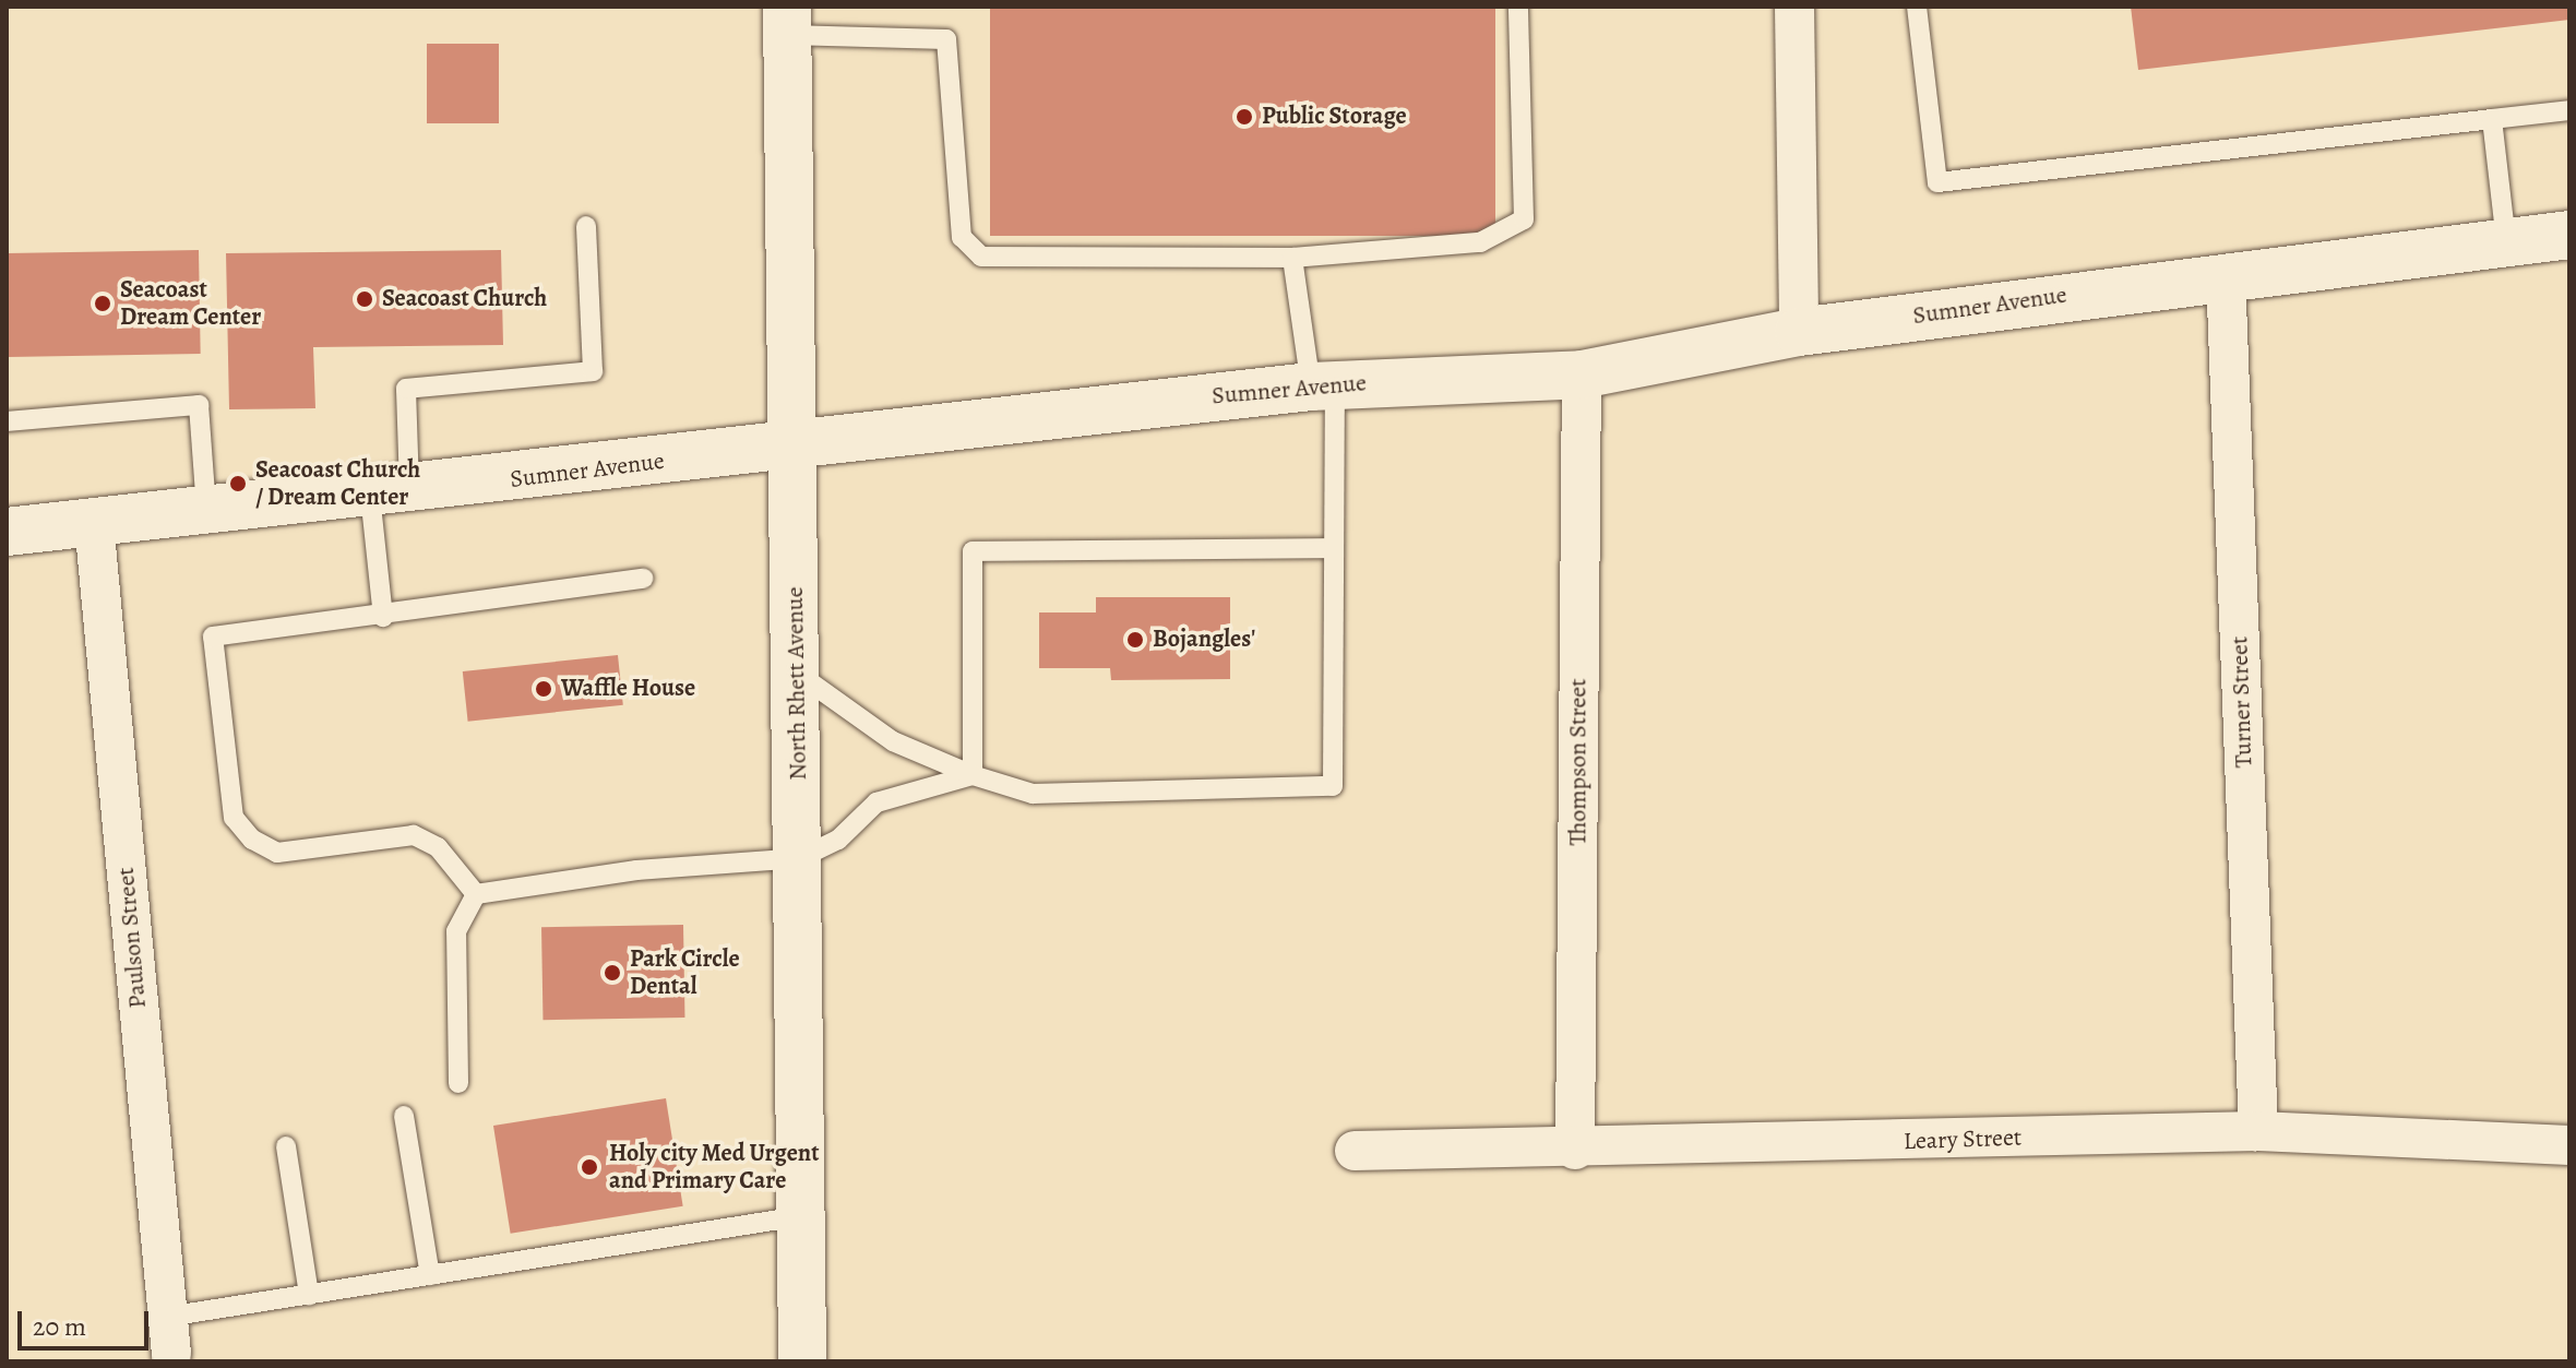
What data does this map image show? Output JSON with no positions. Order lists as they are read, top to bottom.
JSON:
{
  "streets": {
    "street": [
      "Sumner Avenue",
      "North Rhett Avenue",
      "Turner Street",
      "Thompson Street",
      "Paulson Street",
      "Leary Street"
    ]
  },
  "crossings": [
    ["Sumner Avenue", "North Rhett Avenue"],
    ["Sumner Avenue", "Turner Street"],
    ["Sumner Avenue", "Thompson Street"],
    ["Sumner Avenue", "Paulson Street"],
    ["Turner Street", "Leary Street"],
    ["Thompson Street", "Leary Street"]
  ],
  "places": [
    "Public Storage",
    "Seacoast Church",
    "Seacoast Dream Center",
    "Seacoast Church / Dream Center",
    "Bojangles'",
    "Waffle House",
    "Park Circle Dental",
    "Holy city Med Urgent and Primary Care"
  ],
  "scale_bar": "20 m"
}
